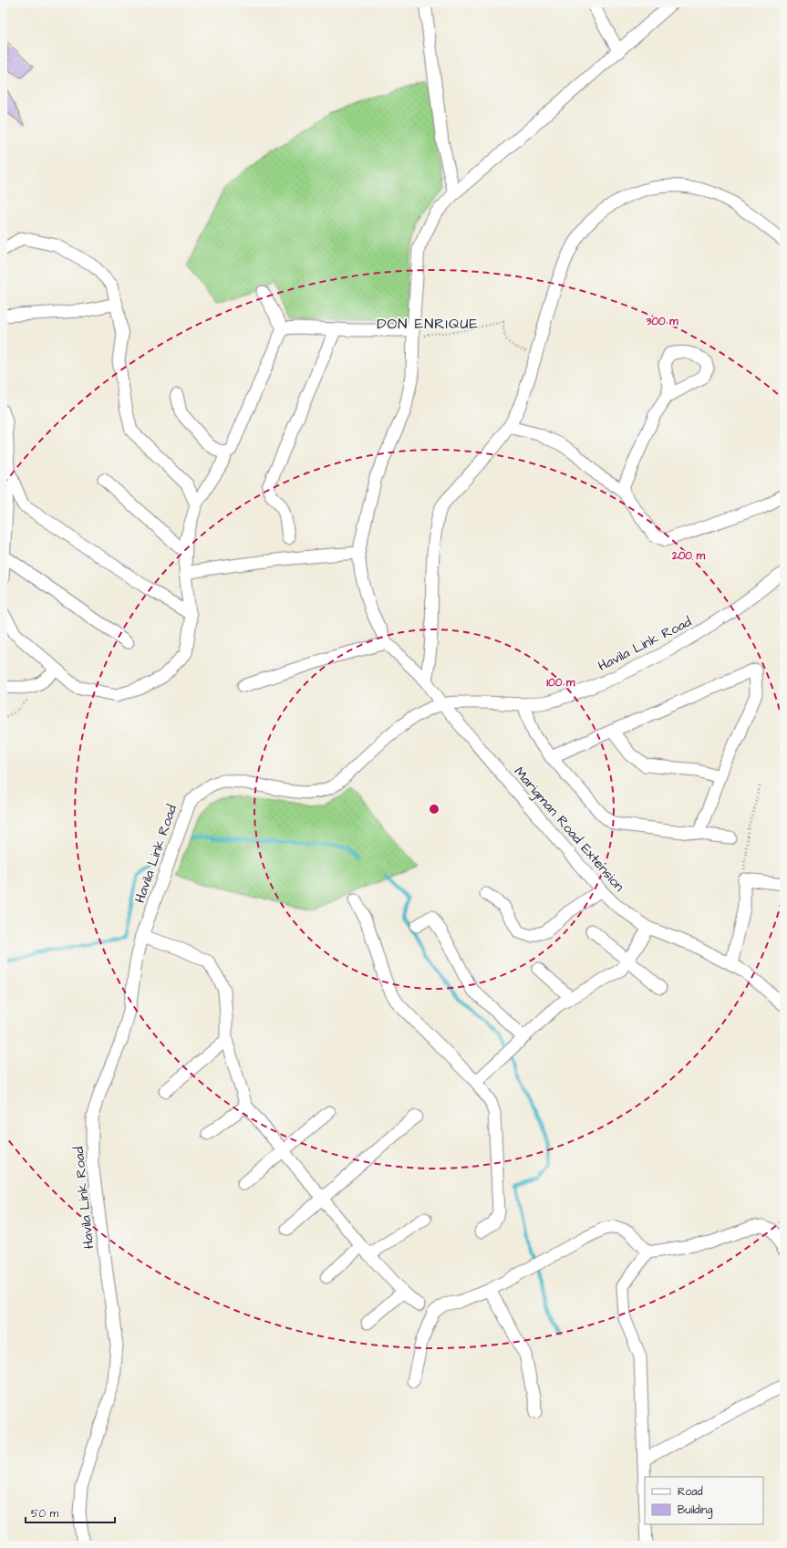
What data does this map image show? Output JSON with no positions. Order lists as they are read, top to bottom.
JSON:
{
  "streets": {
    "street": ["Havila Link Road", "Marigman Road Extension"]
  },
  "crossings": [
    ["Havila Link Road", "Marigman Road Extension"]
  ],
  "districts": ["DON ENRIQUE"],
  "legend": ["Road", "Building"],
  "scale_bar": "50 m",
  "rings": ["300 m", "200 m", "100 m"]
}
